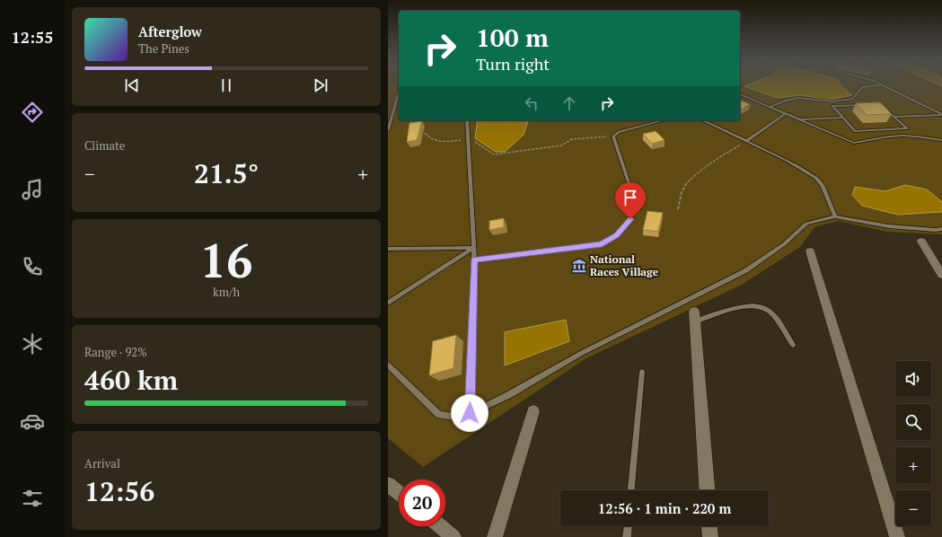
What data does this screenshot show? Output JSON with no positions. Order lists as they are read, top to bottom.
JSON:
{
  "places": {
    "museum": ["National Races Village"]
  },
  "page": {
    "tabs": "12:55",
    "turn": ["100 m", "Turn right"],
    "song": ["Afterglow", "The Pines"],
    "tile": [
      "Climate",
      ["16", "km/h"],
      ["Range · 92%", "460 km"],
      ["Arrival", "12:56"]
    ],
    "heat": ["−", "21.5°", "+"],
    "map_buttons": ["+", "−"],
    "limit": "20",
    "trip": "12:56 · 1 min · 220 m"
  }
}
